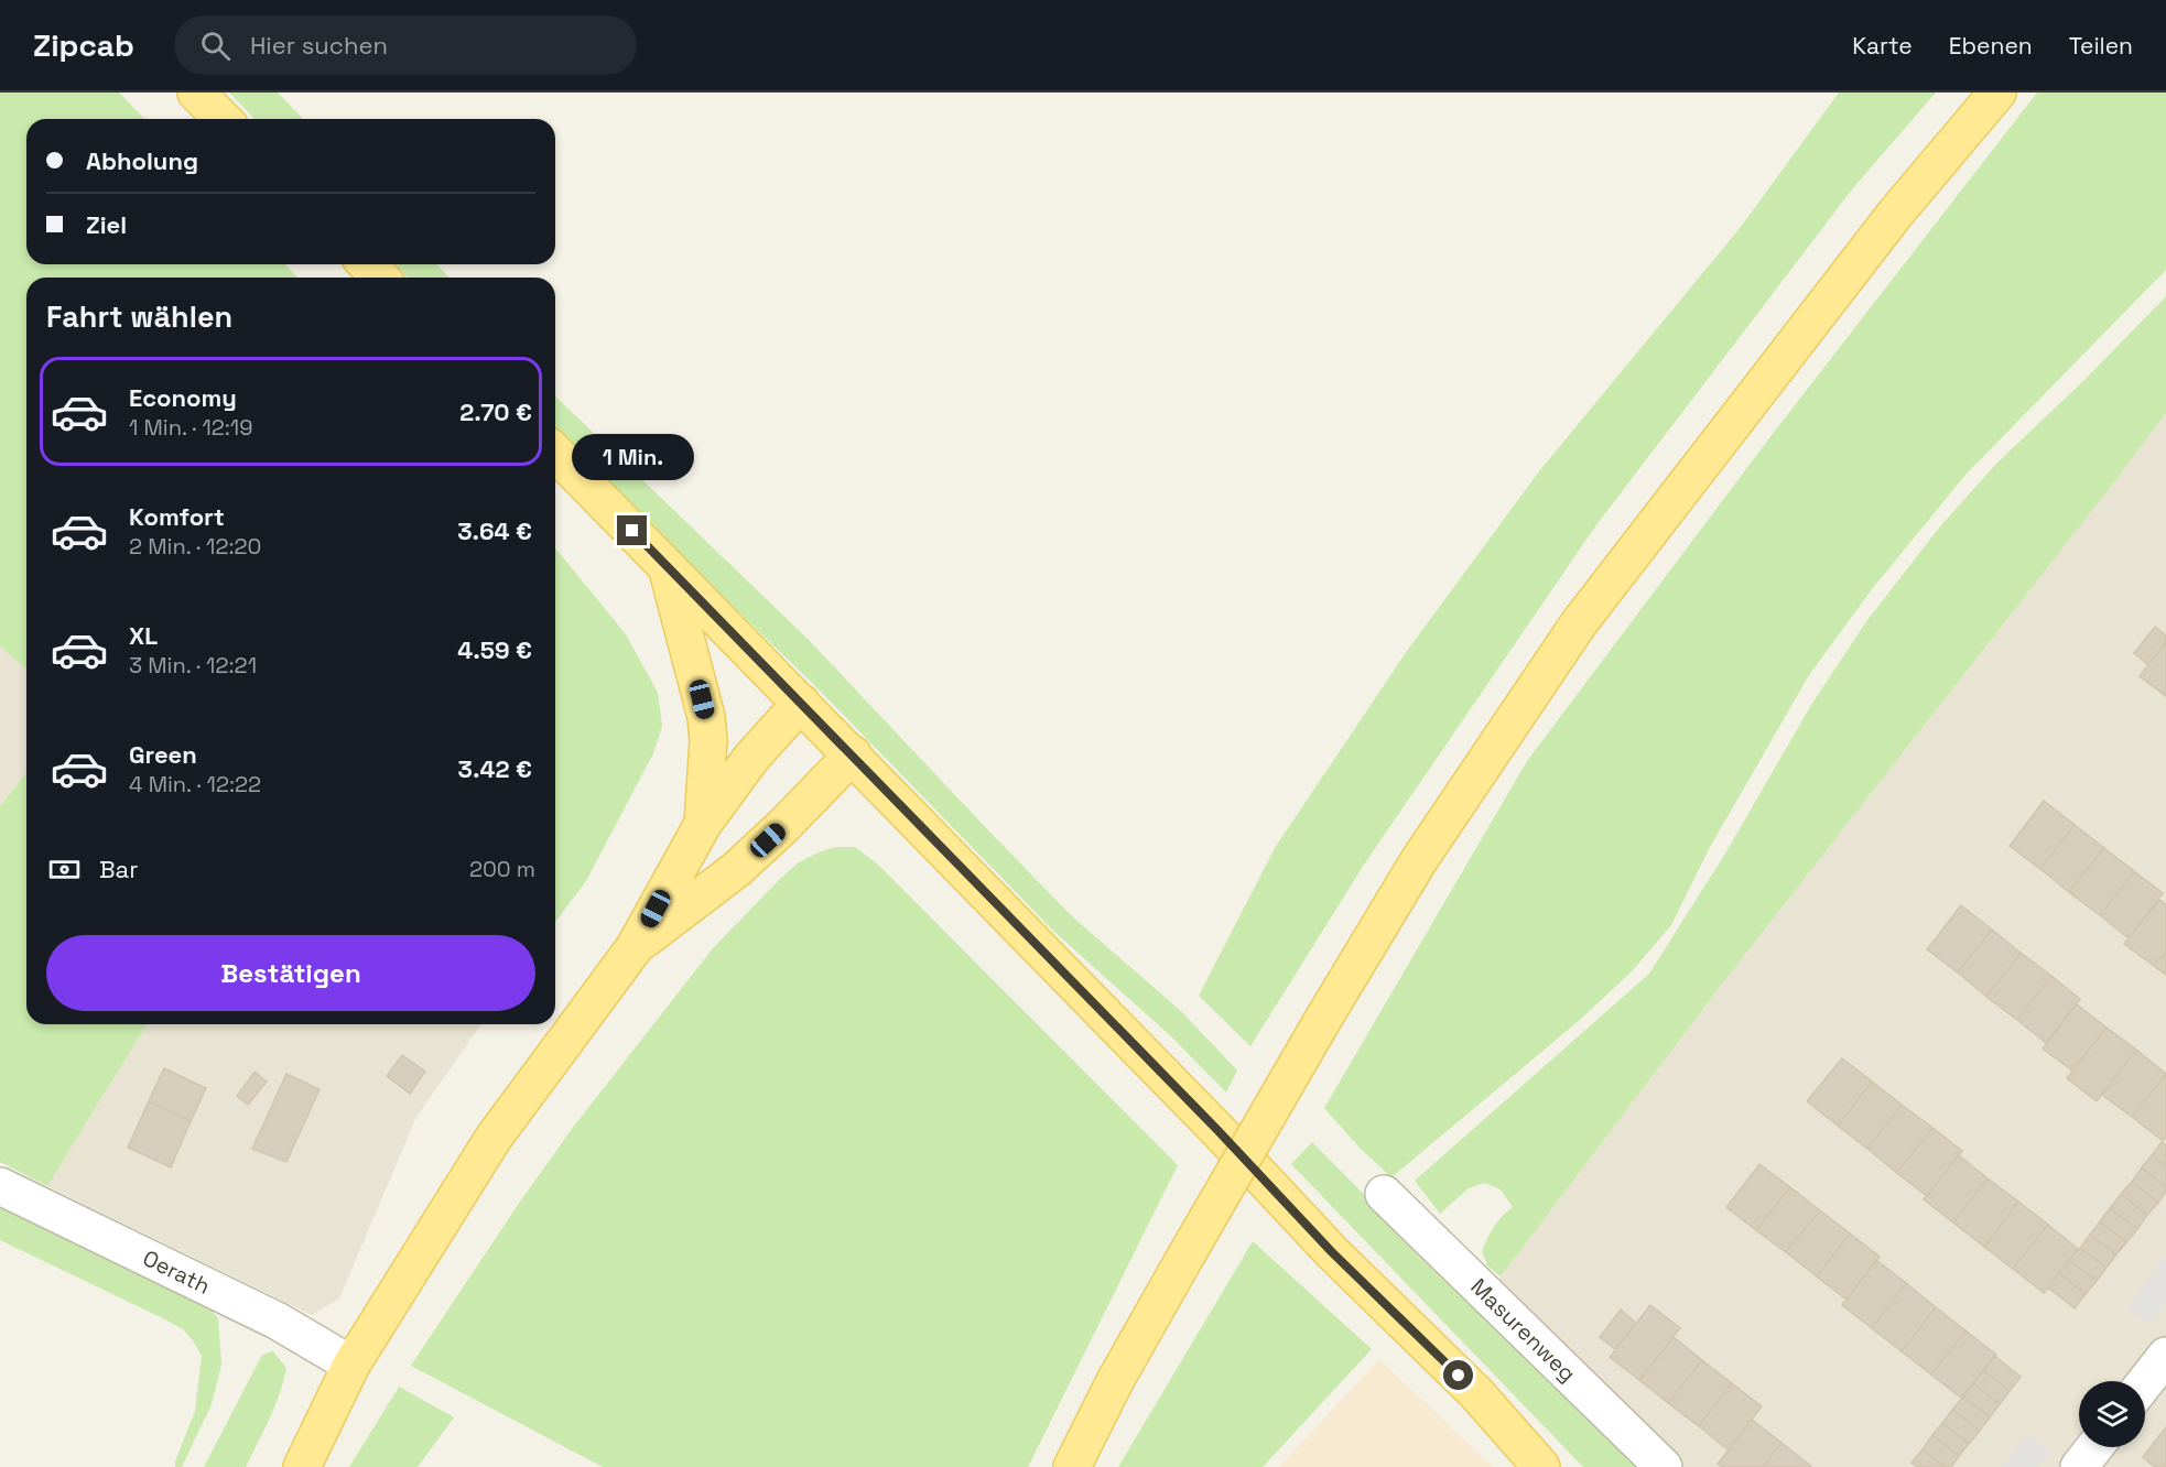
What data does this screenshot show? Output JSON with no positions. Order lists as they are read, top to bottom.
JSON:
{
  "streets": {
    "street": ["Oerath", "Masurenweg"]
  },
  "page": {
    "header": "Zipcab",
    "search": "Hier suchen",
    "nav": ["Karte", "Ebenen", "Teilen"],
    "banner": ["Abholung", "Ziel"],
    "heading": "Fahrt wählen",
    "list": [
      {
        "name": "Economy",
        "note": "1 Min. · 12:19",
        "value": "2.70 €"
      },
      {
        "name": "Komfort",
        "note": "2 Min. · 12:20",
        "value": "3.64 €"
      },
      {
        "name": "XL",
        "note": "3 Min. · 12:21",
        "value": "4.59 €"
      },
      {
        "name": "Green",
        "note": "4 Min. · 12:22",
        "value": "3.42 €"
      }
    ],
    "bubble": "1 Min.",
    "pay": ["Bar", "200 m"],
    "buttons": "Bestätigen"
  }
}
